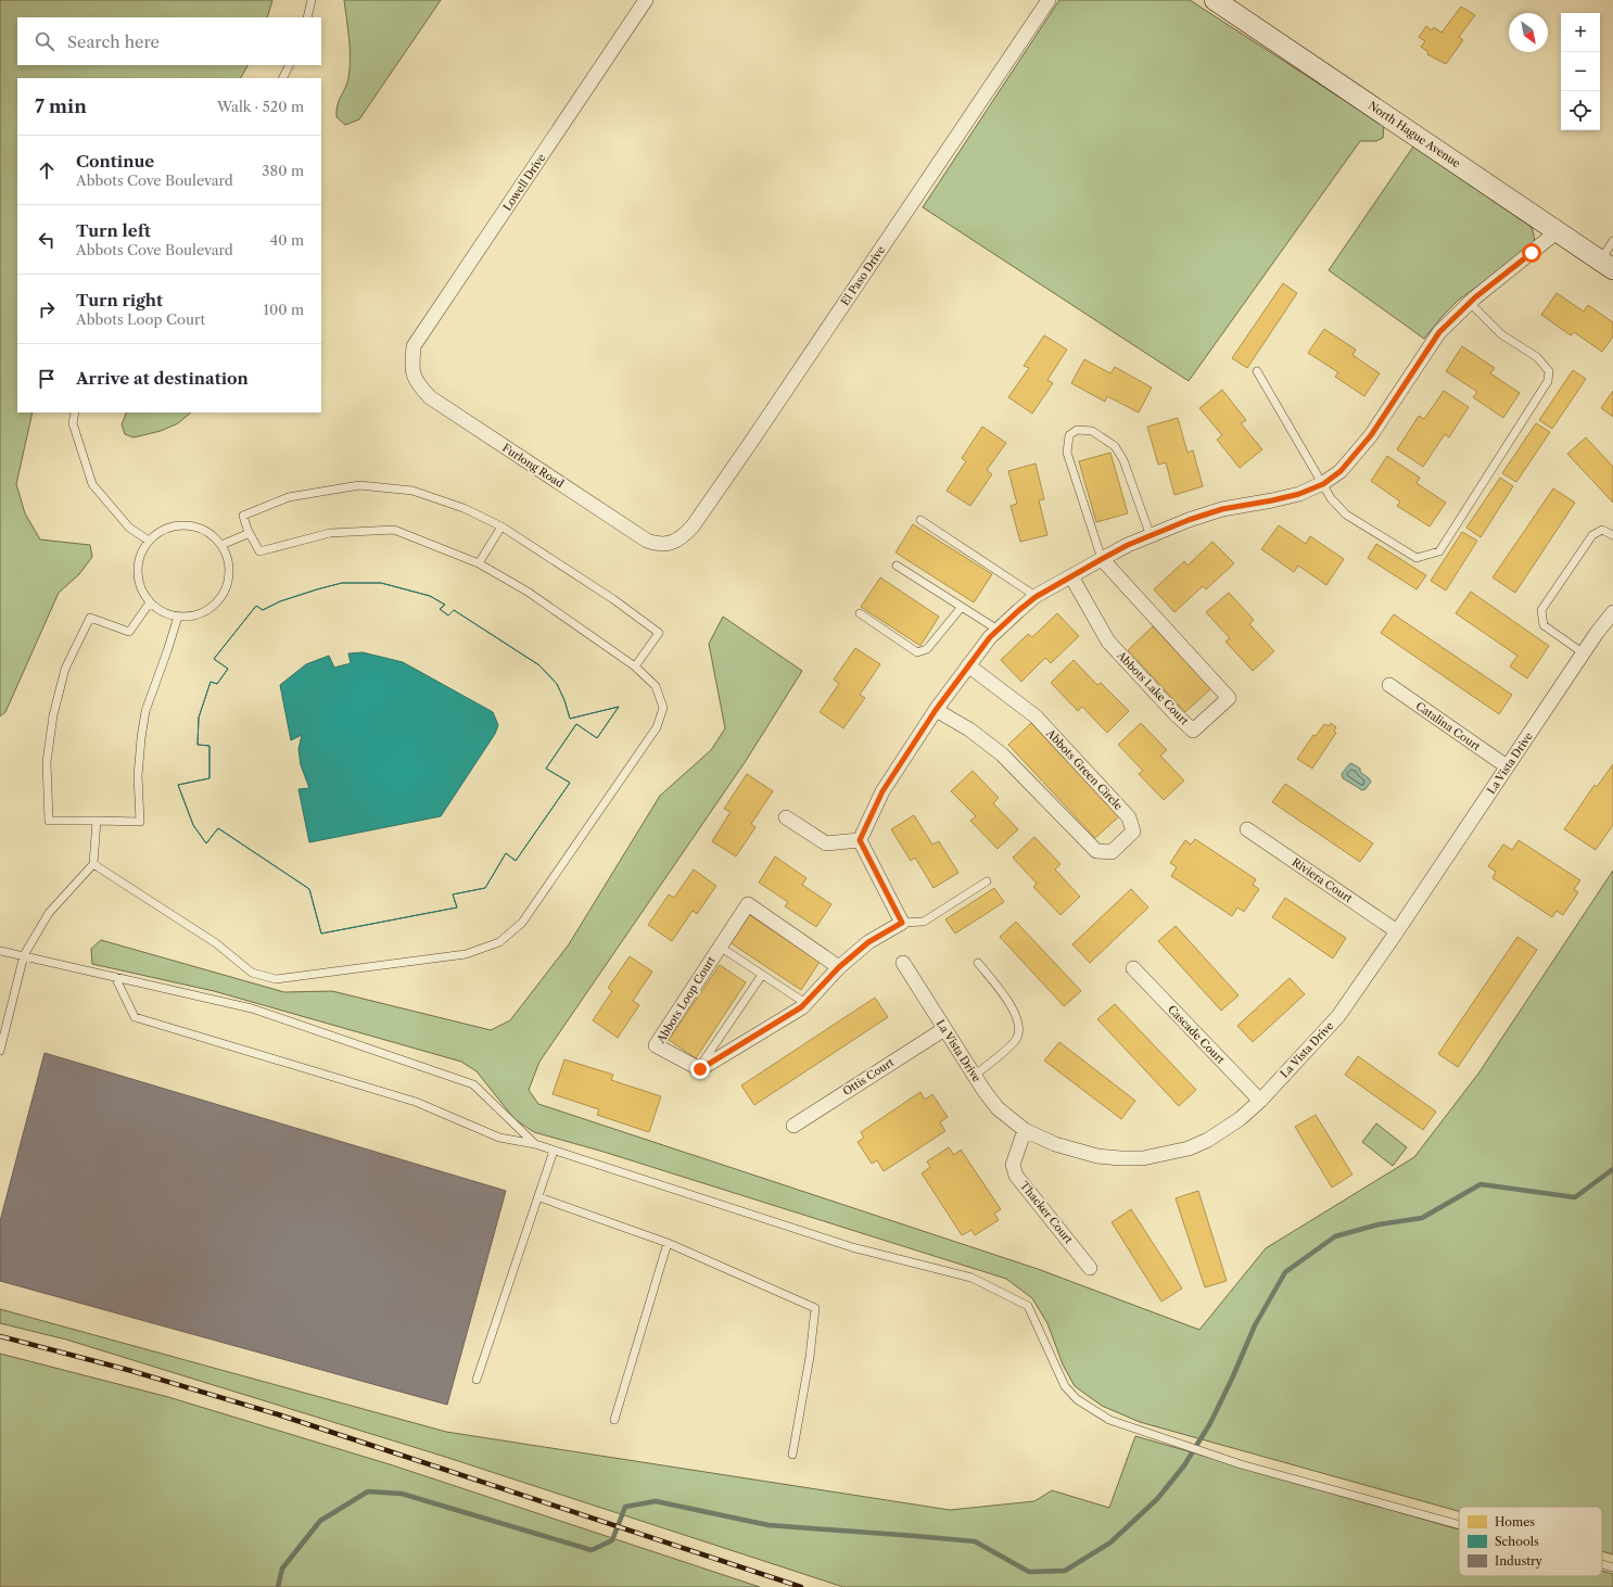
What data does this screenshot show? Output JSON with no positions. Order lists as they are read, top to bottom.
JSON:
{
  "streets": {
    "main road": ["North Hague Avenue"],
    "street": [
      "Lowell Drive",
      "El Paso Drive",
      "Furlong Road",
      "Abbots Lake Court",
      "Catalina Court",
      "La Vista Drive",
      "Abbots Green Circle",
      "Riviera Court",
      "Abbots Loop Court",
      "Cascade Court",
      "Ottis Court",
      "Thacker Court"
    ]
  },
  "crossings": [
    ["Lowell Drive", "Furlong Road"],
    ["El Paso Drive", "Furlong Road"],
    ["Catalina Court", "La Vista Drive"],
    ["La Vista Drive", "Riviera Court"],
    ["La Vista Drive", "Cascade Court"],
    ["La Vista Drive", "Ottis Court"],
    ["La Vista Drive", "Thacker Court"]
  ],
  "legend": ["Homes", "Schools", "Industry"],
  "north": "bottom right",
  "page": {
    "map_buttons": ["+", "−"],
    "search": "Search here",
    "heading": ["7 min", "Walk · 520 m"],
    "list": [
      ["Continue", "Abbots Cove Boulevard", "380 m"],
      ["Turn left", "Abbots Cove Boulevard", "40 m"],
      ["Turn right", "Abbots Loop Court", "100 m"],
      "Arrive at destination"
    ]
  }
}
